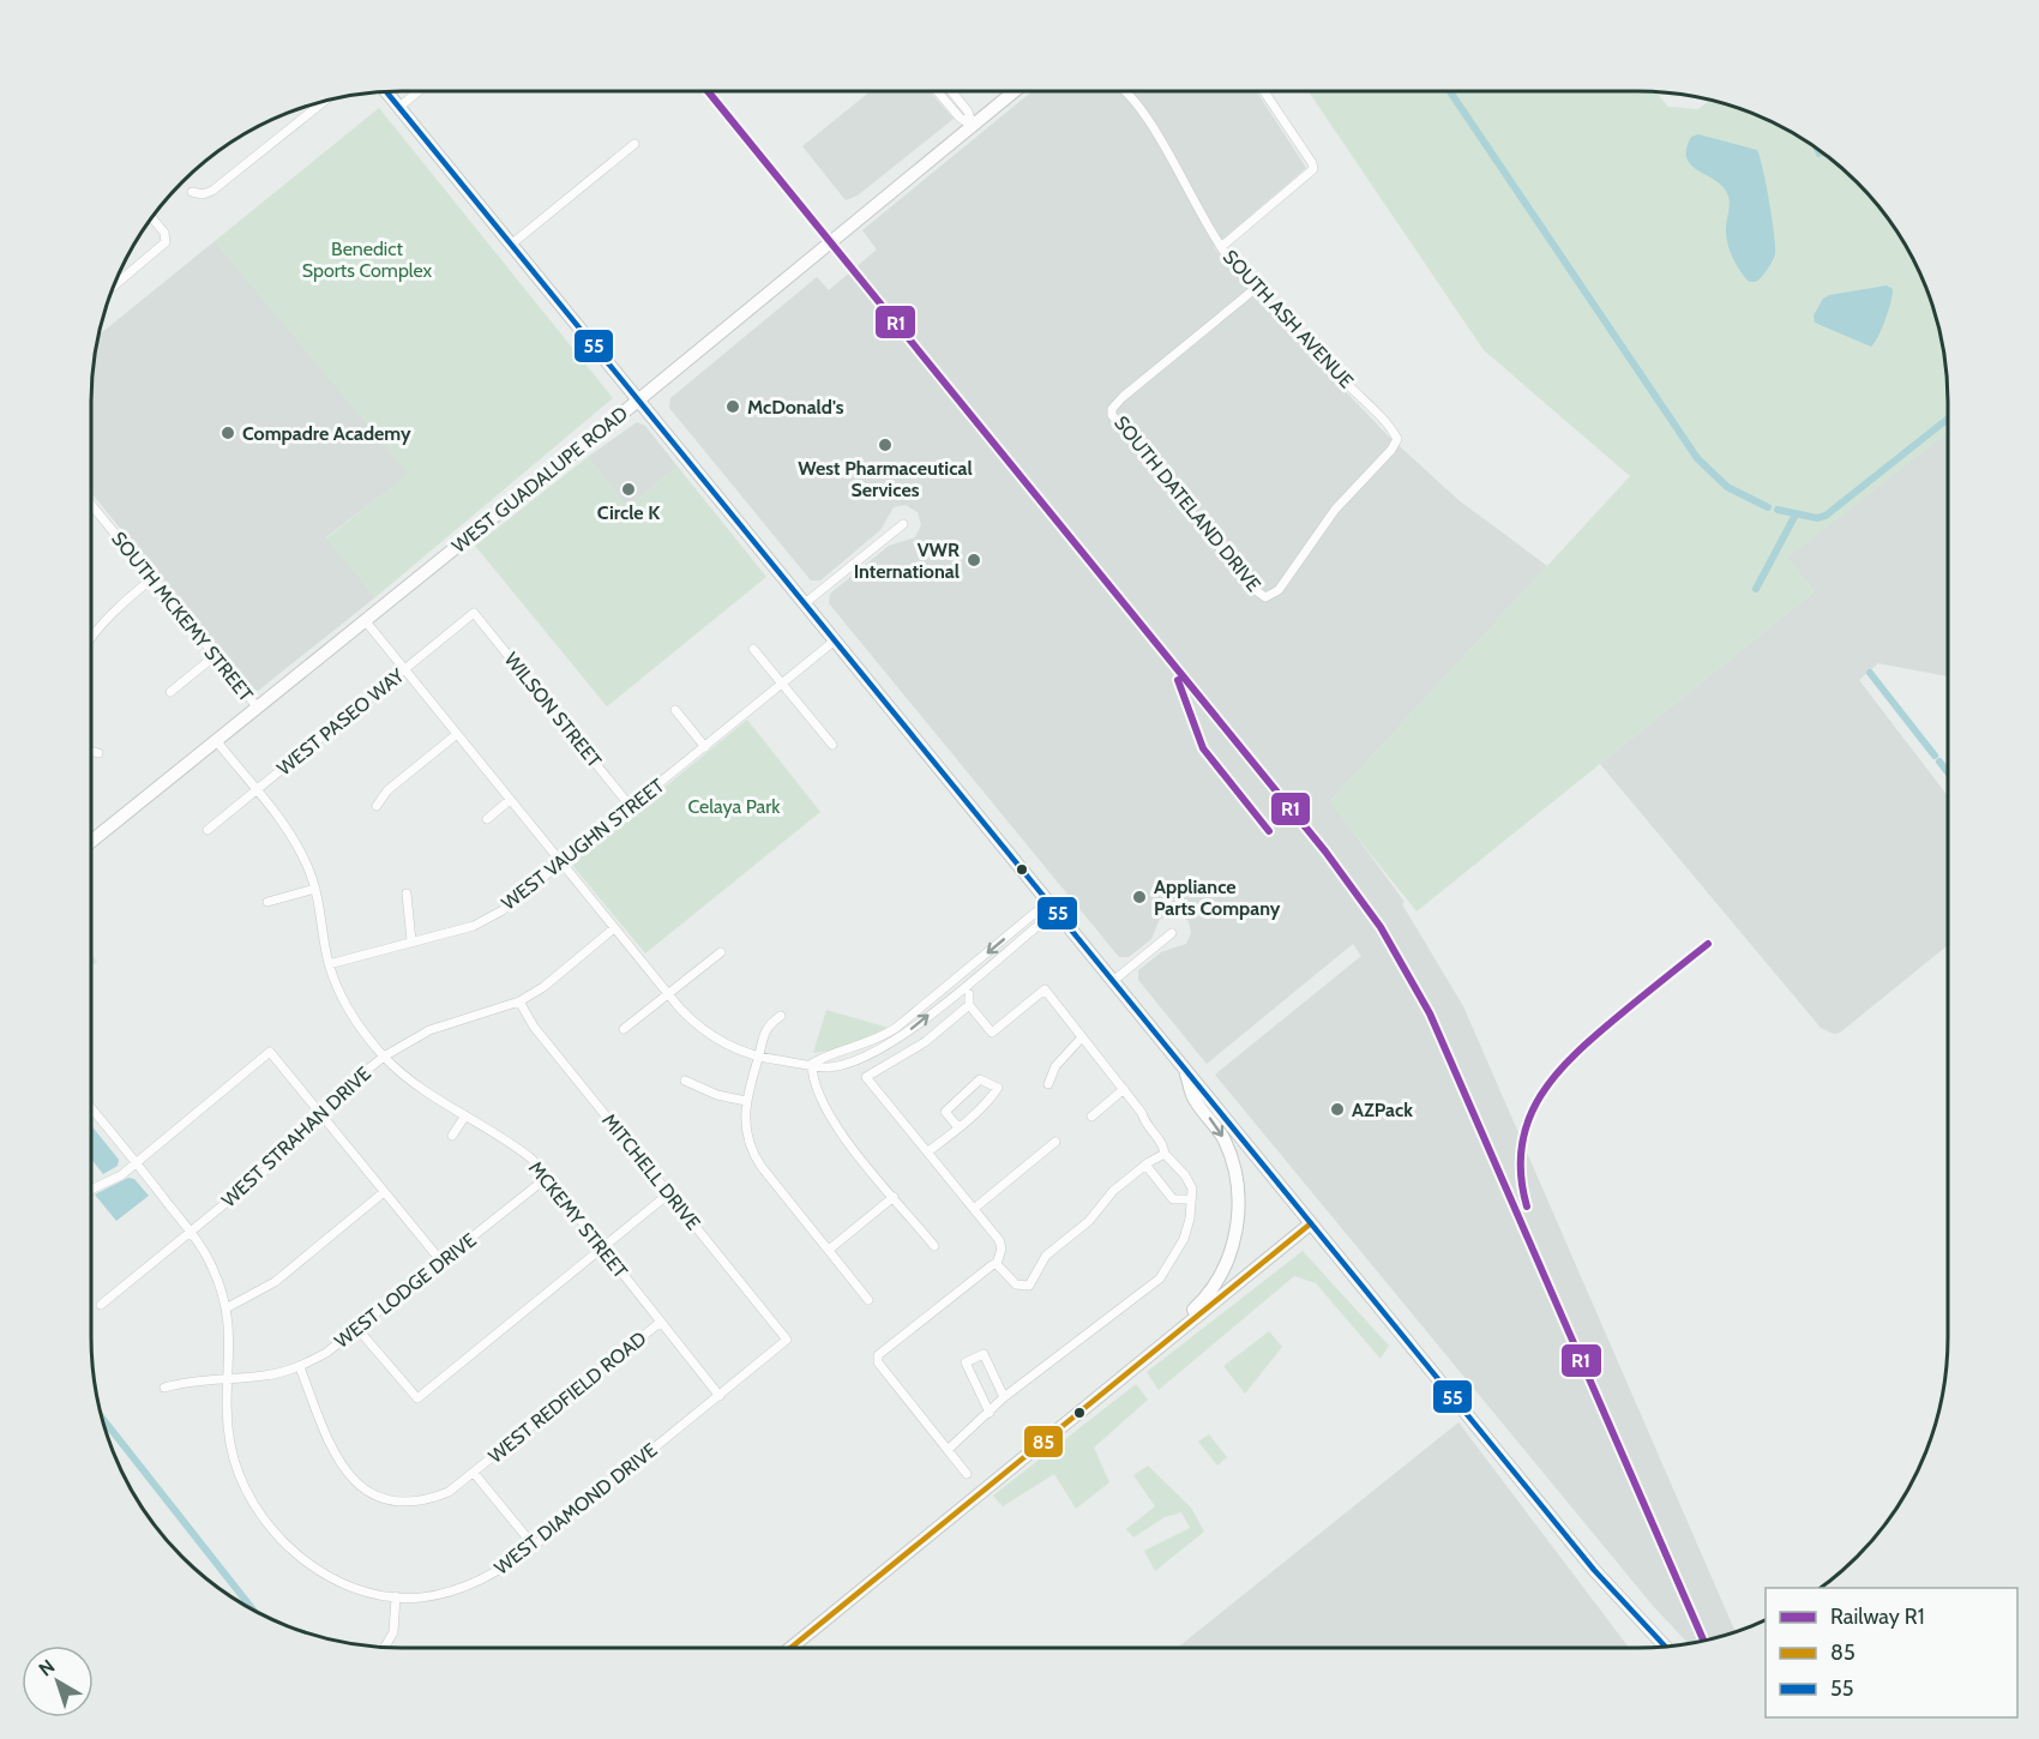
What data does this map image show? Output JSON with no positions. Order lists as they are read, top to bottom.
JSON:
{
  "streets": {
    "main road": ["WEST GUADALUPE ROAD"],
    "street": [
      "SOUTH ASH AVENUE",
      "SOUTH DATELAND DRIVE",
      "SOUTH MCKEMY STREET",
      "WILSON STREET",
      "WEST PASEO WAY",
      "WEST VAUGHN STREET",
      "WEST STRAHAN DRIVE",
      "MITCHELL DRIVE",
      "MCKEMY STREET",
      "WEST LODGE DRIVE",
      "WEST REDFIELD ROAD",
      "WEST DIAMOND DRIVE"
    ]
  },
  "crossings": [
    ["SOUTH ASH AVENUE", "SOUTH DATELAND DRIVE"],
    ["WEST GUADALUPE ROAD", "SOUTH MCKEMY STREET"],
    ["WEST GUADALUPE ROAD", "MCKEMY STREET"],
    ["WILSON STREET", "WEST PASEO WAY"],
    ["WILSON STREET", "WEST VAUGHN STREET"],
    ["WEST PASEO WAY", "MCKEMY STREET"],
    ["WEST VAUGHN STREET", "MCKEMY STREET"],
    ["WEST STRAHAN DRIVE", "MITCHELL DRIVE"],
    ["WEST STRAHAN DRIVE", "MCKEMY STREET"],
    ["WEST STRAHAN DRIVE", "WEST DIAMOND DRIVE"],
    ["MITCHELL DRIVE", "WEST DIAMOND DRIVE"],
    ["MCKEMY STREET", "WEST LODGE DRIVE"],
    ["MCKEMY STREET", "WEST REDFIELD ROAD"],
    ["MCKEMY STREET", "WEST DIAMOND DRIVE"],
    ["WEST LODGE DRIVE", "WEST REDFIELD ROAD"],
    ["WEST LODGE DRIVE", "WEST DIAMOND DRIVE"]
  ],
  "parks": ["Benedict Sports Complex", "Celaya Park"],
  "places": [
    "McDonald's",
    "Compadre Academy",
    "West Pharmaceutical Services",
    "Circle K",
    "VWR International",
    "Appliance Parts Company",
    "AZPack"
  ],
  "lines": ["rail line R1", "transit line 55", "transit line 85"],
  "legend": ["Railway R1", "85", "55"],
  "north": "top left"
}
